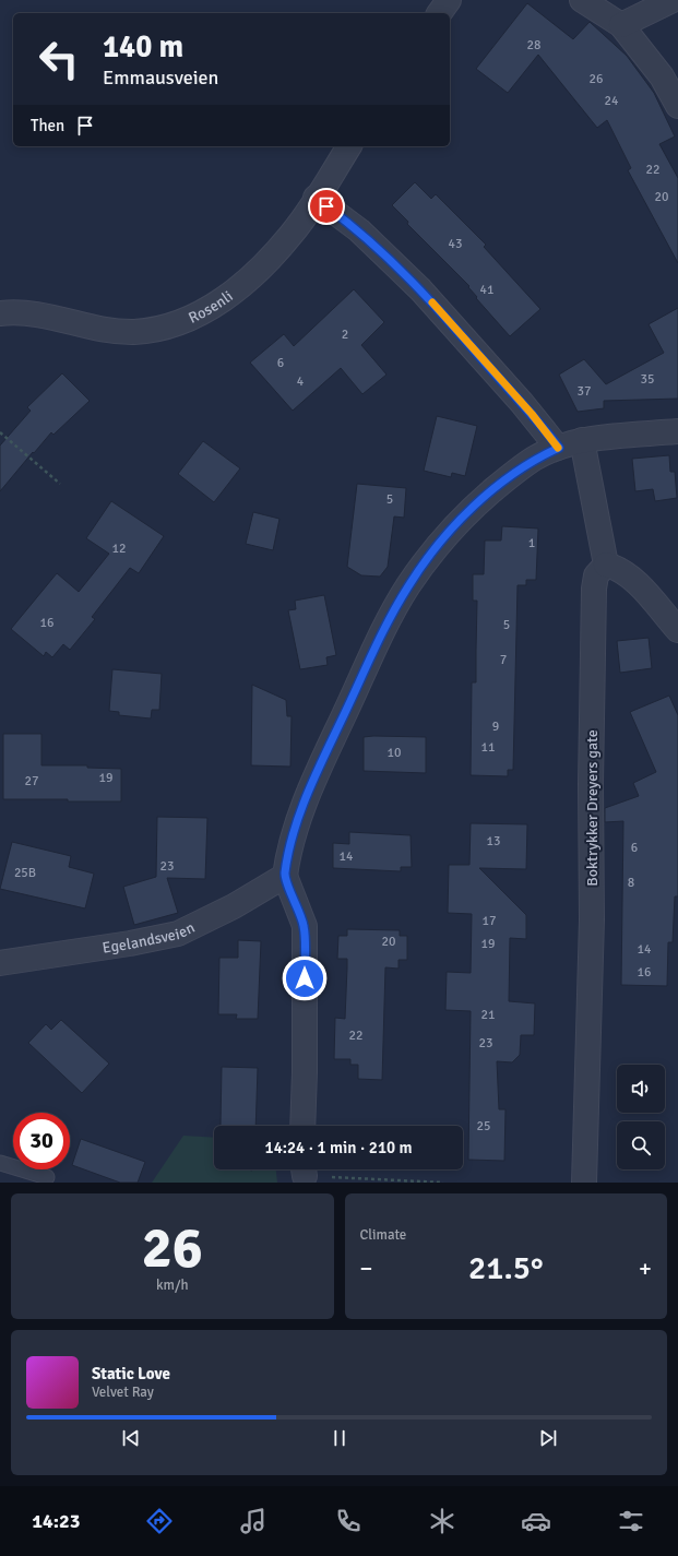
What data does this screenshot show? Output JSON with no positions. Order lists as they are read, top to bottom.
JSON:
{
  "streets": {
    "street": ["Rosenli", "Boktrykker Dreyers gate", "Egelandsveien"]
  },
  "house_numbers": [
    "28",
    "26",
    "24",
    "22",
    "20",
    "43",
    "41",
    "2",
    "6",
    "35",
    "4",
    "37",
    "5",
    "1",
    "12",
    "16",
    "5",
    "7",
    "9",
    "11",
    "10",
    "19",
    "27",
    "13",
    "6",
    "14",
    "23",
    "25B",
    "8",
    "17",
    "20",
    "19",
    "14",
    "16",
    "21",
    "22",
    "23",
    "25"
  ],
  "page": {
    "turn": ["140 m", "Emmausveien"],
    "then": "Then",
    "limit": "30",
    "trip": "14:24 · 1 min · 210 m",
    "tile": [
      ["26", "km/h"],
      "Climate"
    ],
    "heat": ["−", "21.5°", "+"],
    "song": ["Static Love", "Velvet Ray"],
    "tabs": "14:23"
  }
}
